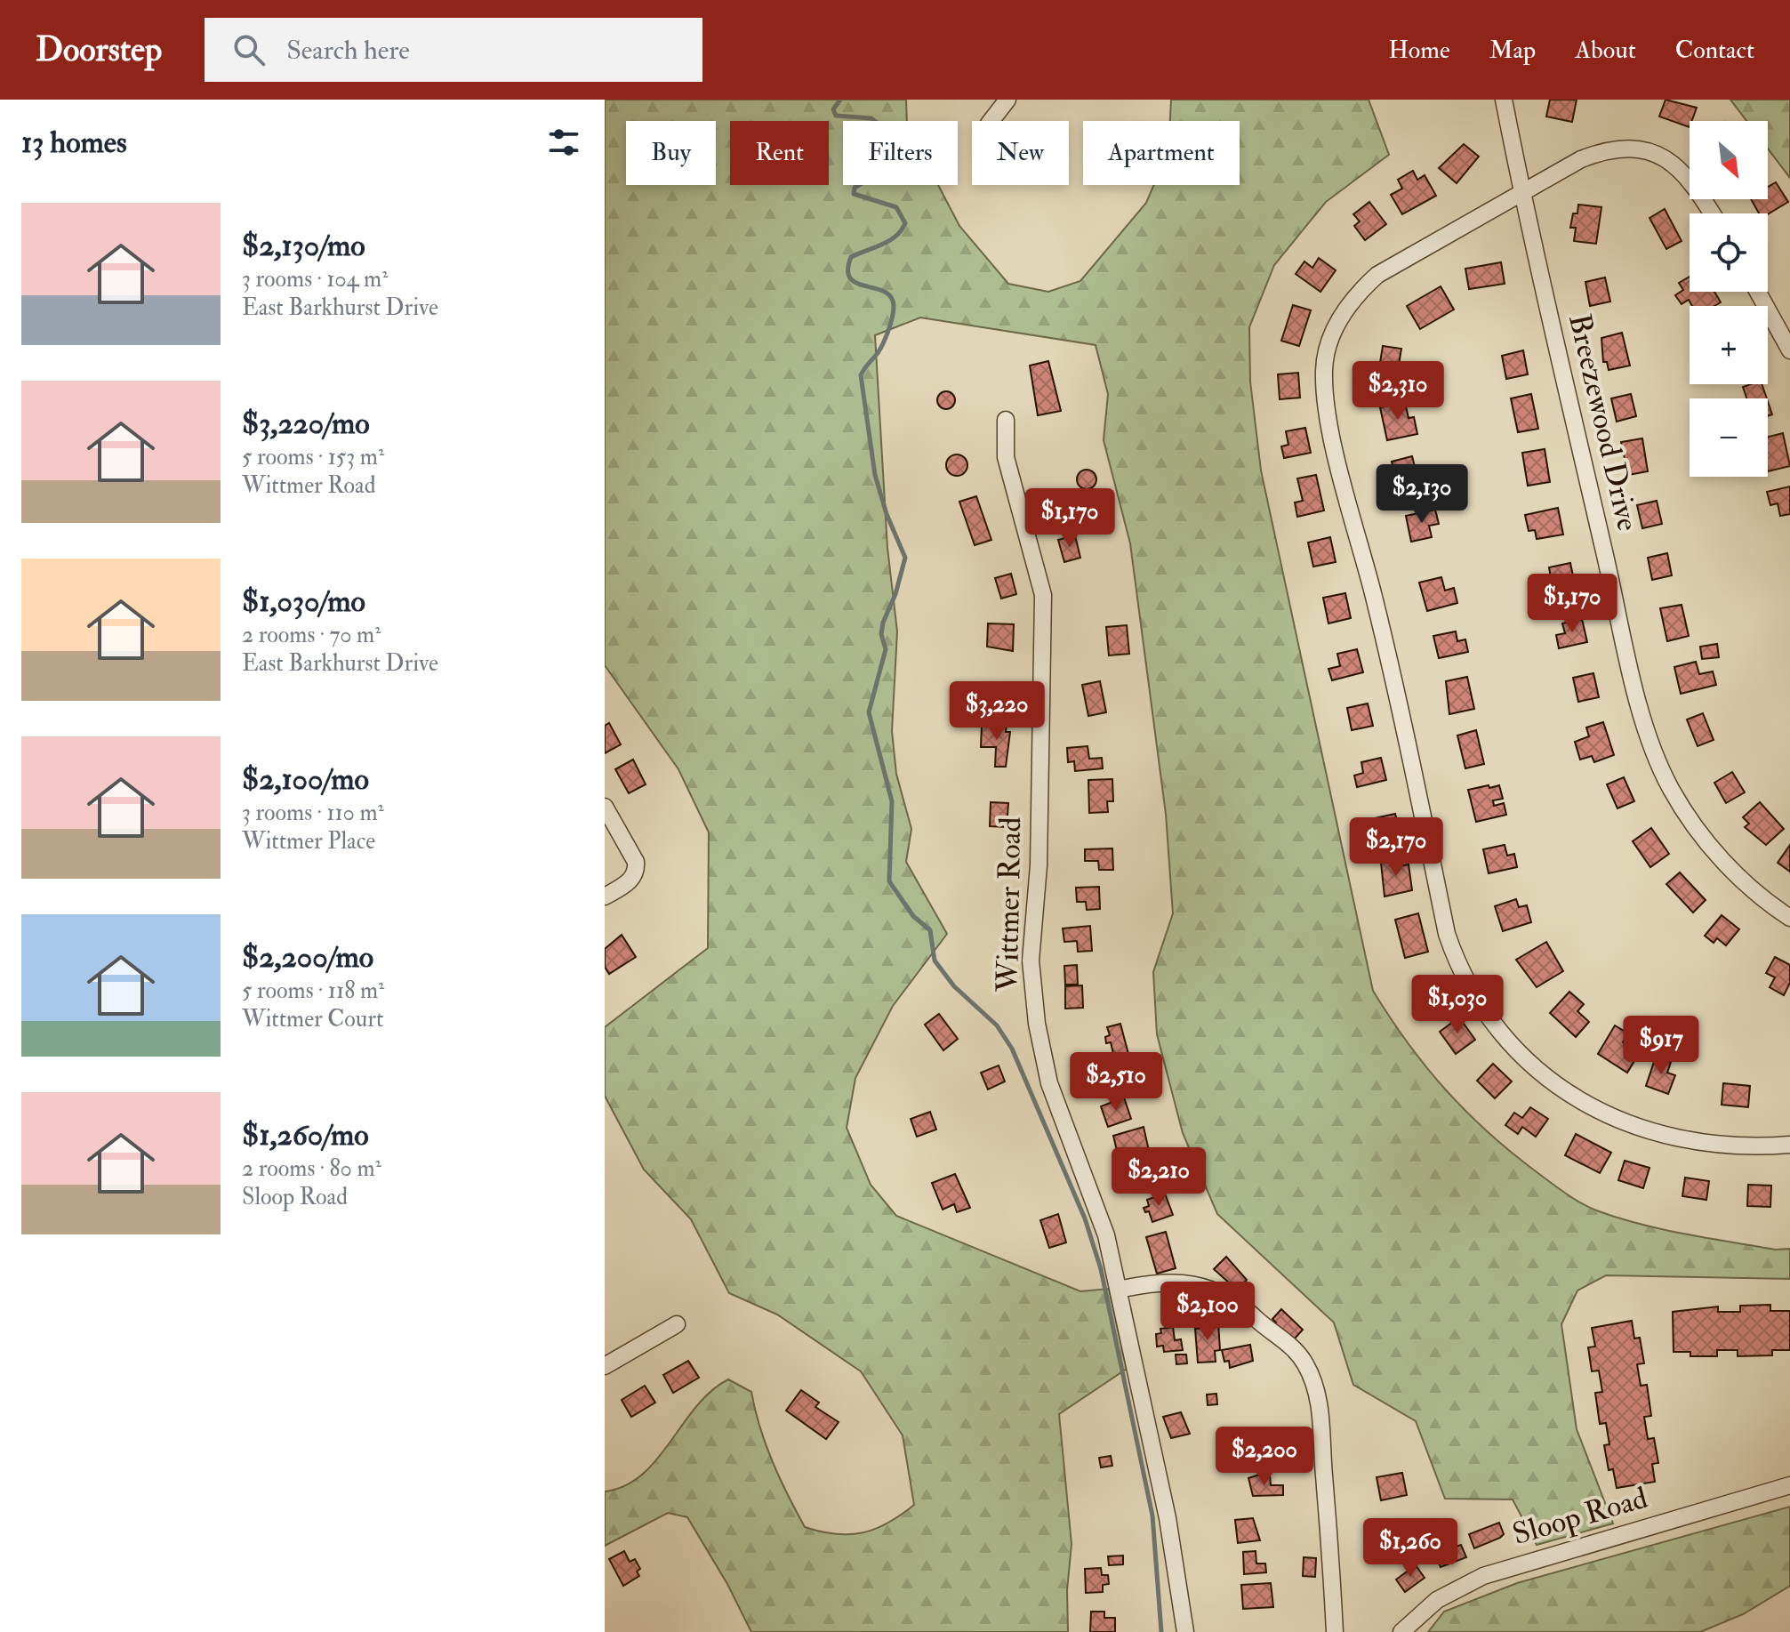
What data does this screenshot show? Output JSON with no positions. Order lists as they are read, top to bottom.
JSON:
{
  "streets": {
    "street": ["Breezewood Drive", "Wittmer Road", "Sloop Road"]
  },
  "north": "bottom right",
  "page": {
    "header": "Doorstep",
    "search": "Search here",
    "nav": [
      "Home",
      "Map",
      "About",
      "Contact"
    ],
    "heading": "13 homes",
    "map_buttons": ["+", "−"],
    "chip": [
      "Buy",
      "Rent",
      "Filters",
      "New",
      "Apartment"
    ],
    "list": [
      {
        "name": "$2,130/mo",
        "note": "3 rooms · 104 m² · East Barkhurst Drive"
      },
      {
        "name": "$3,220/mo",
        "note": "5 rooms · 153 m² · Wittmer Road"
      },
      {
        "name": "$1,030/mo",
        "note": "2 rooms · 70 m² · East Barkhurst Drive"
      },
      {
        "name": "$2,100/mo",
        "note": "3 rooms · 110 m² · Wittmer Place"
      },
      {
        "name": "$2,200/mo",
        "note": "5 rooms · 118 m² · Wittmer Court"
      },
      {
        "name": "$1,260/mo",
        "note": "2 rooms · 80 m² · Sloop Road"
      }
    ],
    "price": [
      "$2,310",
      "$2,130",
      "$1,170",
      "$1,170",
      "$3,220",
      "$2,170",
      "$1,030",
      "$917",
      "$2,510",
      "$2,210",
      "$2,100",
      "$2,200",
      "$1,260"
    ]
  }
}
